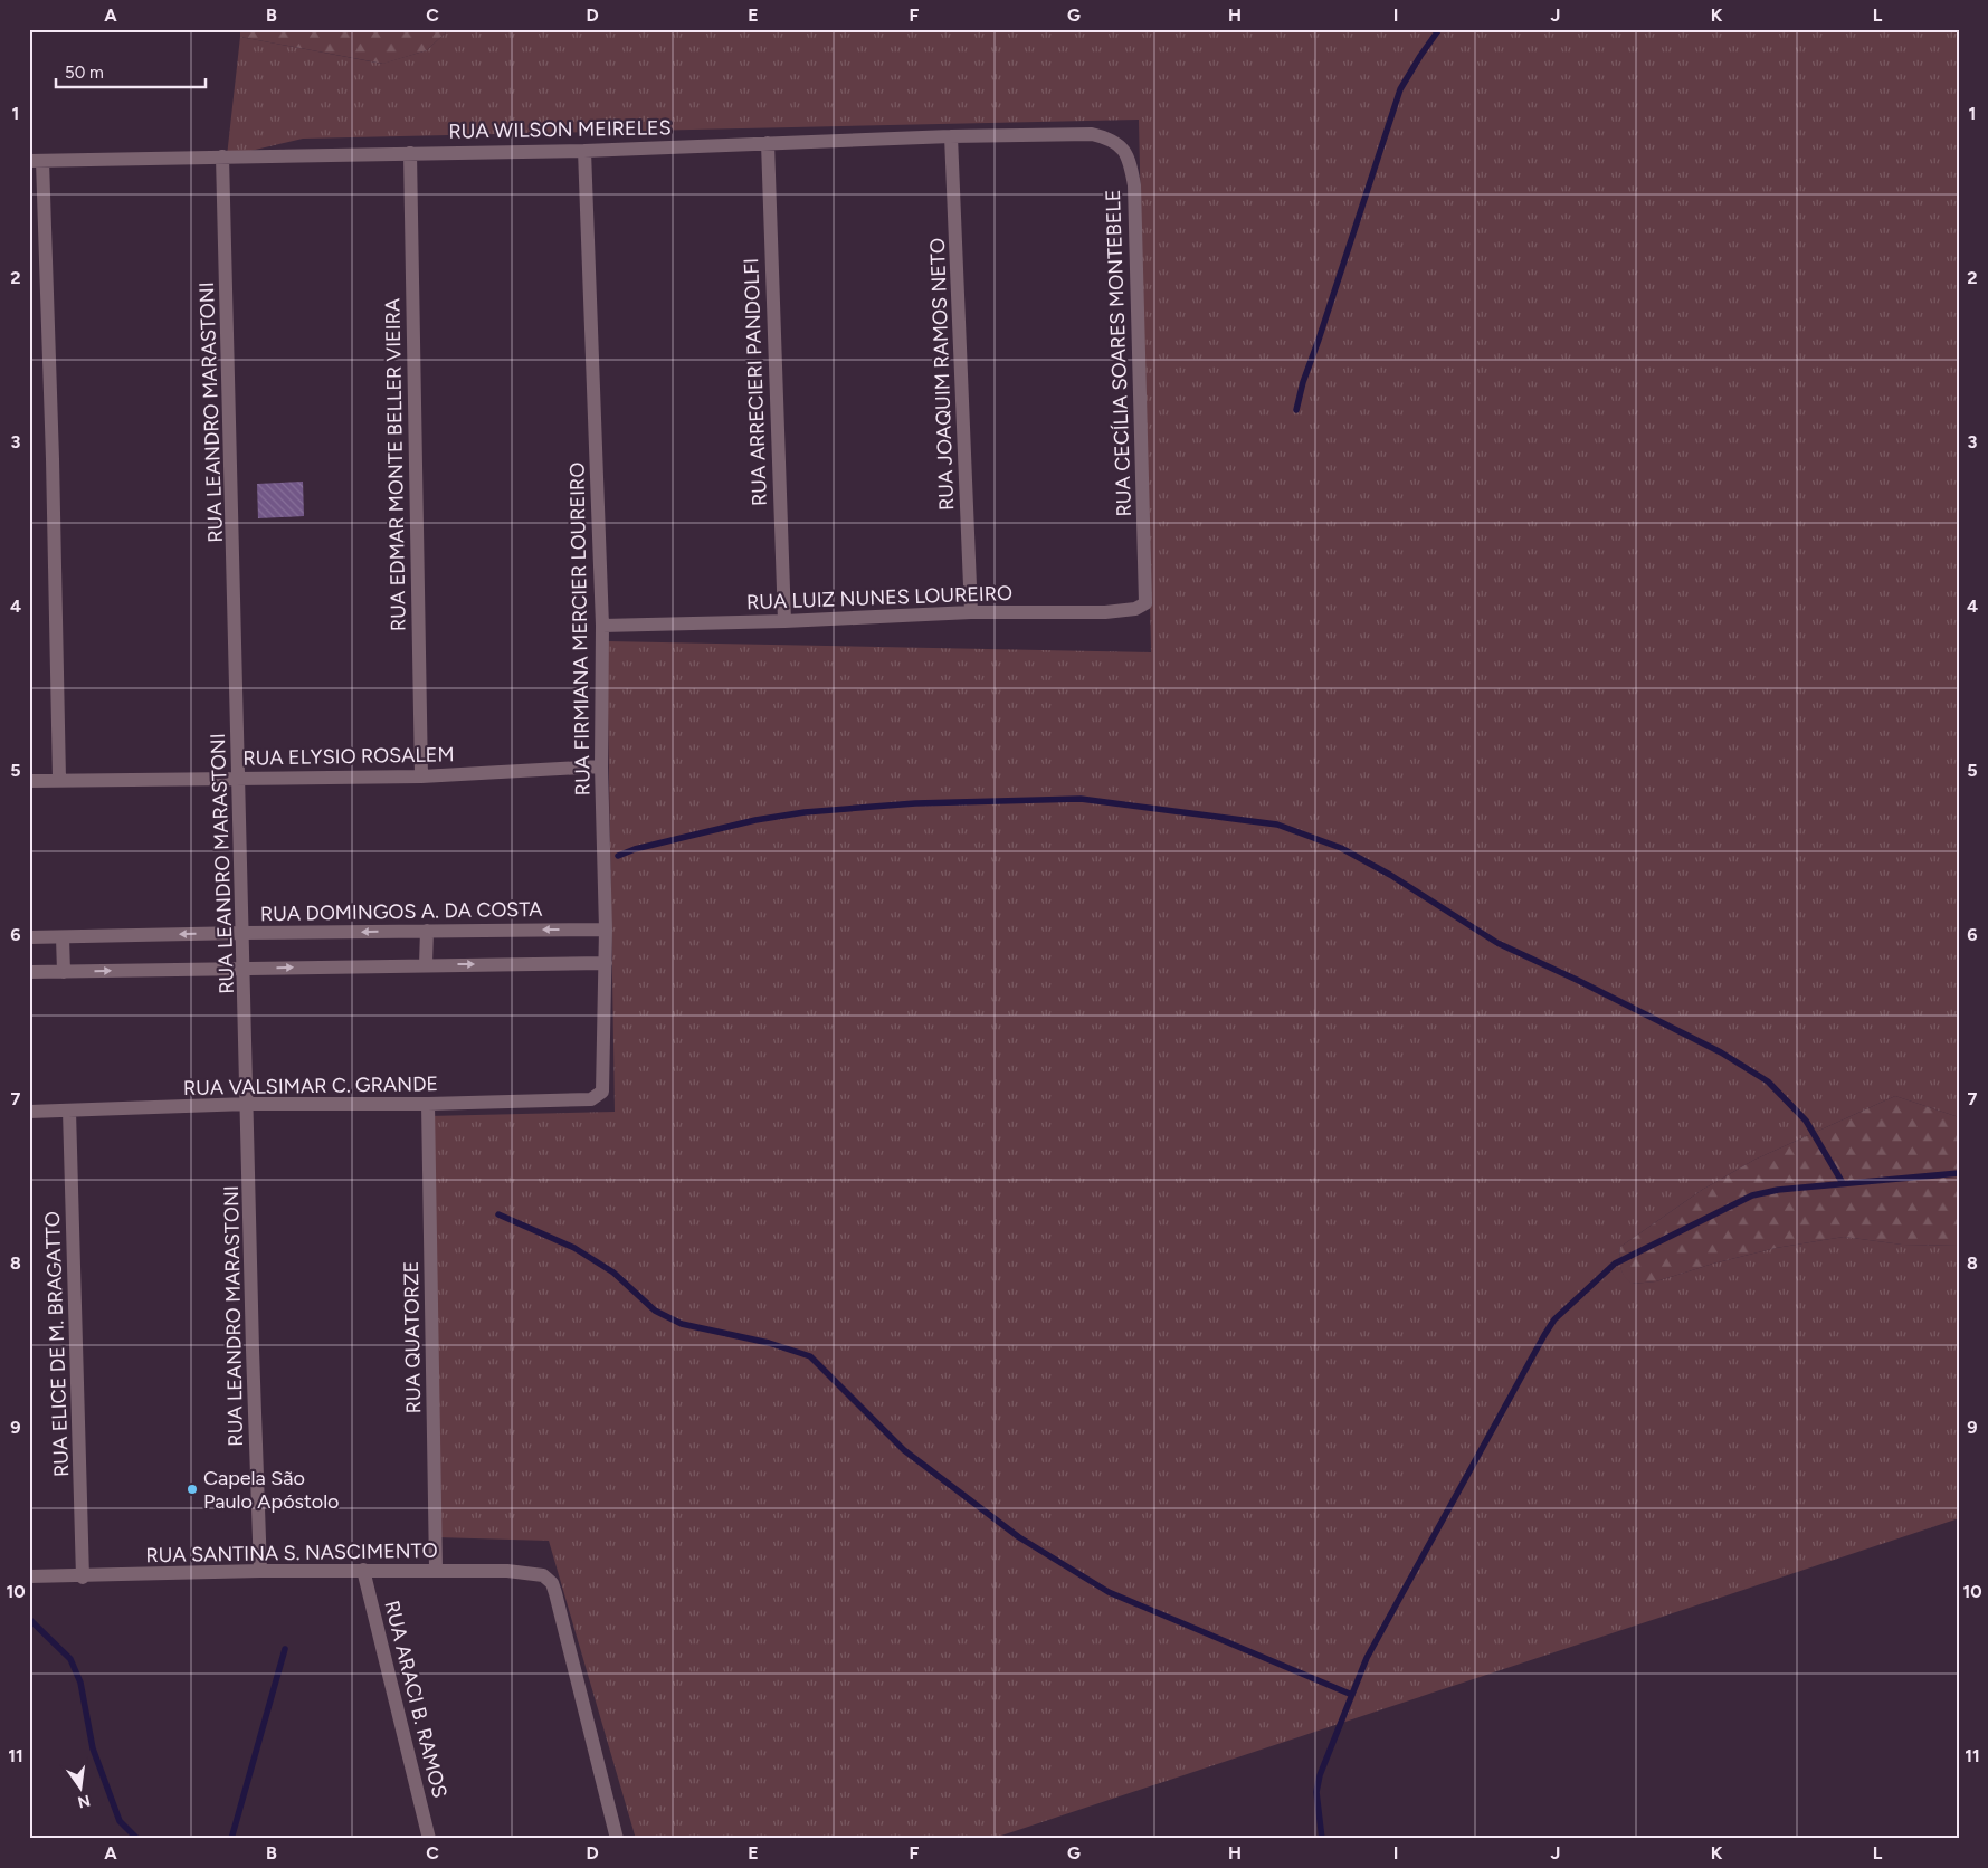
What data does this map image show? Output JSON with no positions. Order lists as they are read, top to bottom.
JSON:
{
  "streets": {
    "street": [
      "RUA WILSON MEIRELES",
      "RUA CECÍLIA SOARES MONTEBELE",
      "RUA JOAQUIM RAMOS NETO",
      "RUA ARRECIERI PANDOLFI",
      "RUA LEANDRO MARASTONI",
      "RUA EDMAR MONTE BELLER VIEIRA",
      "RUA LUIZ NUNES LOUREIRO",
      "RUA FIRMIANA MERCIER LOUREIRO",
      "RUA ELYSIO ROSALEM",
      "RUA DOMINGOS A. DA COSTA",
      "RUA VALSIMAR C. GRANDE",
      "RUA QUATORZE",
      "RUA ELICE DE M. BRAGATTO",
      "RUA SANTINA S. NASCIMENTO",
      "RUA ARACI B. RAMOS"
    ]
  },
  "crossings": [
    ["RUA WILSON MEIRELES", "RUA CECÍLIA SOARES MONTEBELE"],
    ["RUA WILSON MEIRELES", "RUA JOAQUIM RAMOS NETO"],
    ["RUA WILSON MEIRELES", "RUA ARRECIERI PANDOLFI"],
    ["RUA WILSON MEIRELES", "RUA LEANDRO MARASTONI"],
    ["RUA WILSON MEIRELES", "RUA EDMAR MONTE BELLER VIEIRA"],
    ["RUA WILSON MEIRELES", "RUA FIRMIANA MERCIER LOUREIRO"],
    ["RUA CECÍLIA SOARES MONTEBELE", "RUA LUIZ NUNES LOUREIRO"],
    ["RUA JOAQUIM RAMOS NETO", "RUA LUIZ NUNES LOUREIRO"],
    ["RUA ARRECIERI PANDOLFI", "RUA LUIZ NUNES LOUREIRO"],
    ["RUA LEANDRO MARASTONI", "RUA ELYSIO ROSALEM"],
    ["RUA LEANDRO MARASTONI", "RUA DOMINGOS A. DA COSTA"],
    ["RUA LEANDRO MARASTONI", "RUA VALSIMAR C. GRANDE"],
    ["RUA LEANDRO MARASTONI", "RUA SANTINA S. NASCIMENTO"],
    ["RUA EDMAR MONTE BELLER VIEIRA", "RUA ELYSIO ROSALEM"],
    ["RUA LUIZ NUNES LOUREIRO", "RUA FIRMIANA MERCIER LOUREIRO"],
    ["RUA FIRMIANA MERCIER LOUREIRO", "RUA ELYSIO ROSALEM"],
    ["RUA FIRMIANA MERCIER LOUREIRO", "RUA DOMINGOS A. DA COSTA"],
    ["RUA FIRMIANA MERCIER LOUREIRO", "RUA VALSIMAR C. GRANDE"],
    ["RUA VALSIMAR C. GRANDE", "RUA QUATORZE"],
    ["RUA VALSIMAR C. GRANDE", "RUA ELICE DE M. BRAGATTO"],
    ["RUA QUATORZE", "RUA SANTINA S. NASCIMENTO"],
    ["RUA ELICE DE M. BRAGATTO", "RUA SANTINA S. NASCIMENTO"],
    ["RUA SANTINA S. NASCIMENTO", "RUA ARACI B. RAMOS"]
  ],
  "places": ["Capela São Paulo Apóstolo"],
  "scale_bar": "50 m",
  "north": "bottom",
  "grid": {
    "columns": [
      "A",
      "B",
      "C",
      "D",
      "E",
      "F",
      "G",
      "H",
      "I",
      "J",
      "K",
      "L"
    ],
    "rows": [
      "1",
      "2",
      "3",
      "4",
      "5",
      "6",
      "7",
      "8",
      "9",
      "10",
      "11"
    ]
  }
}
